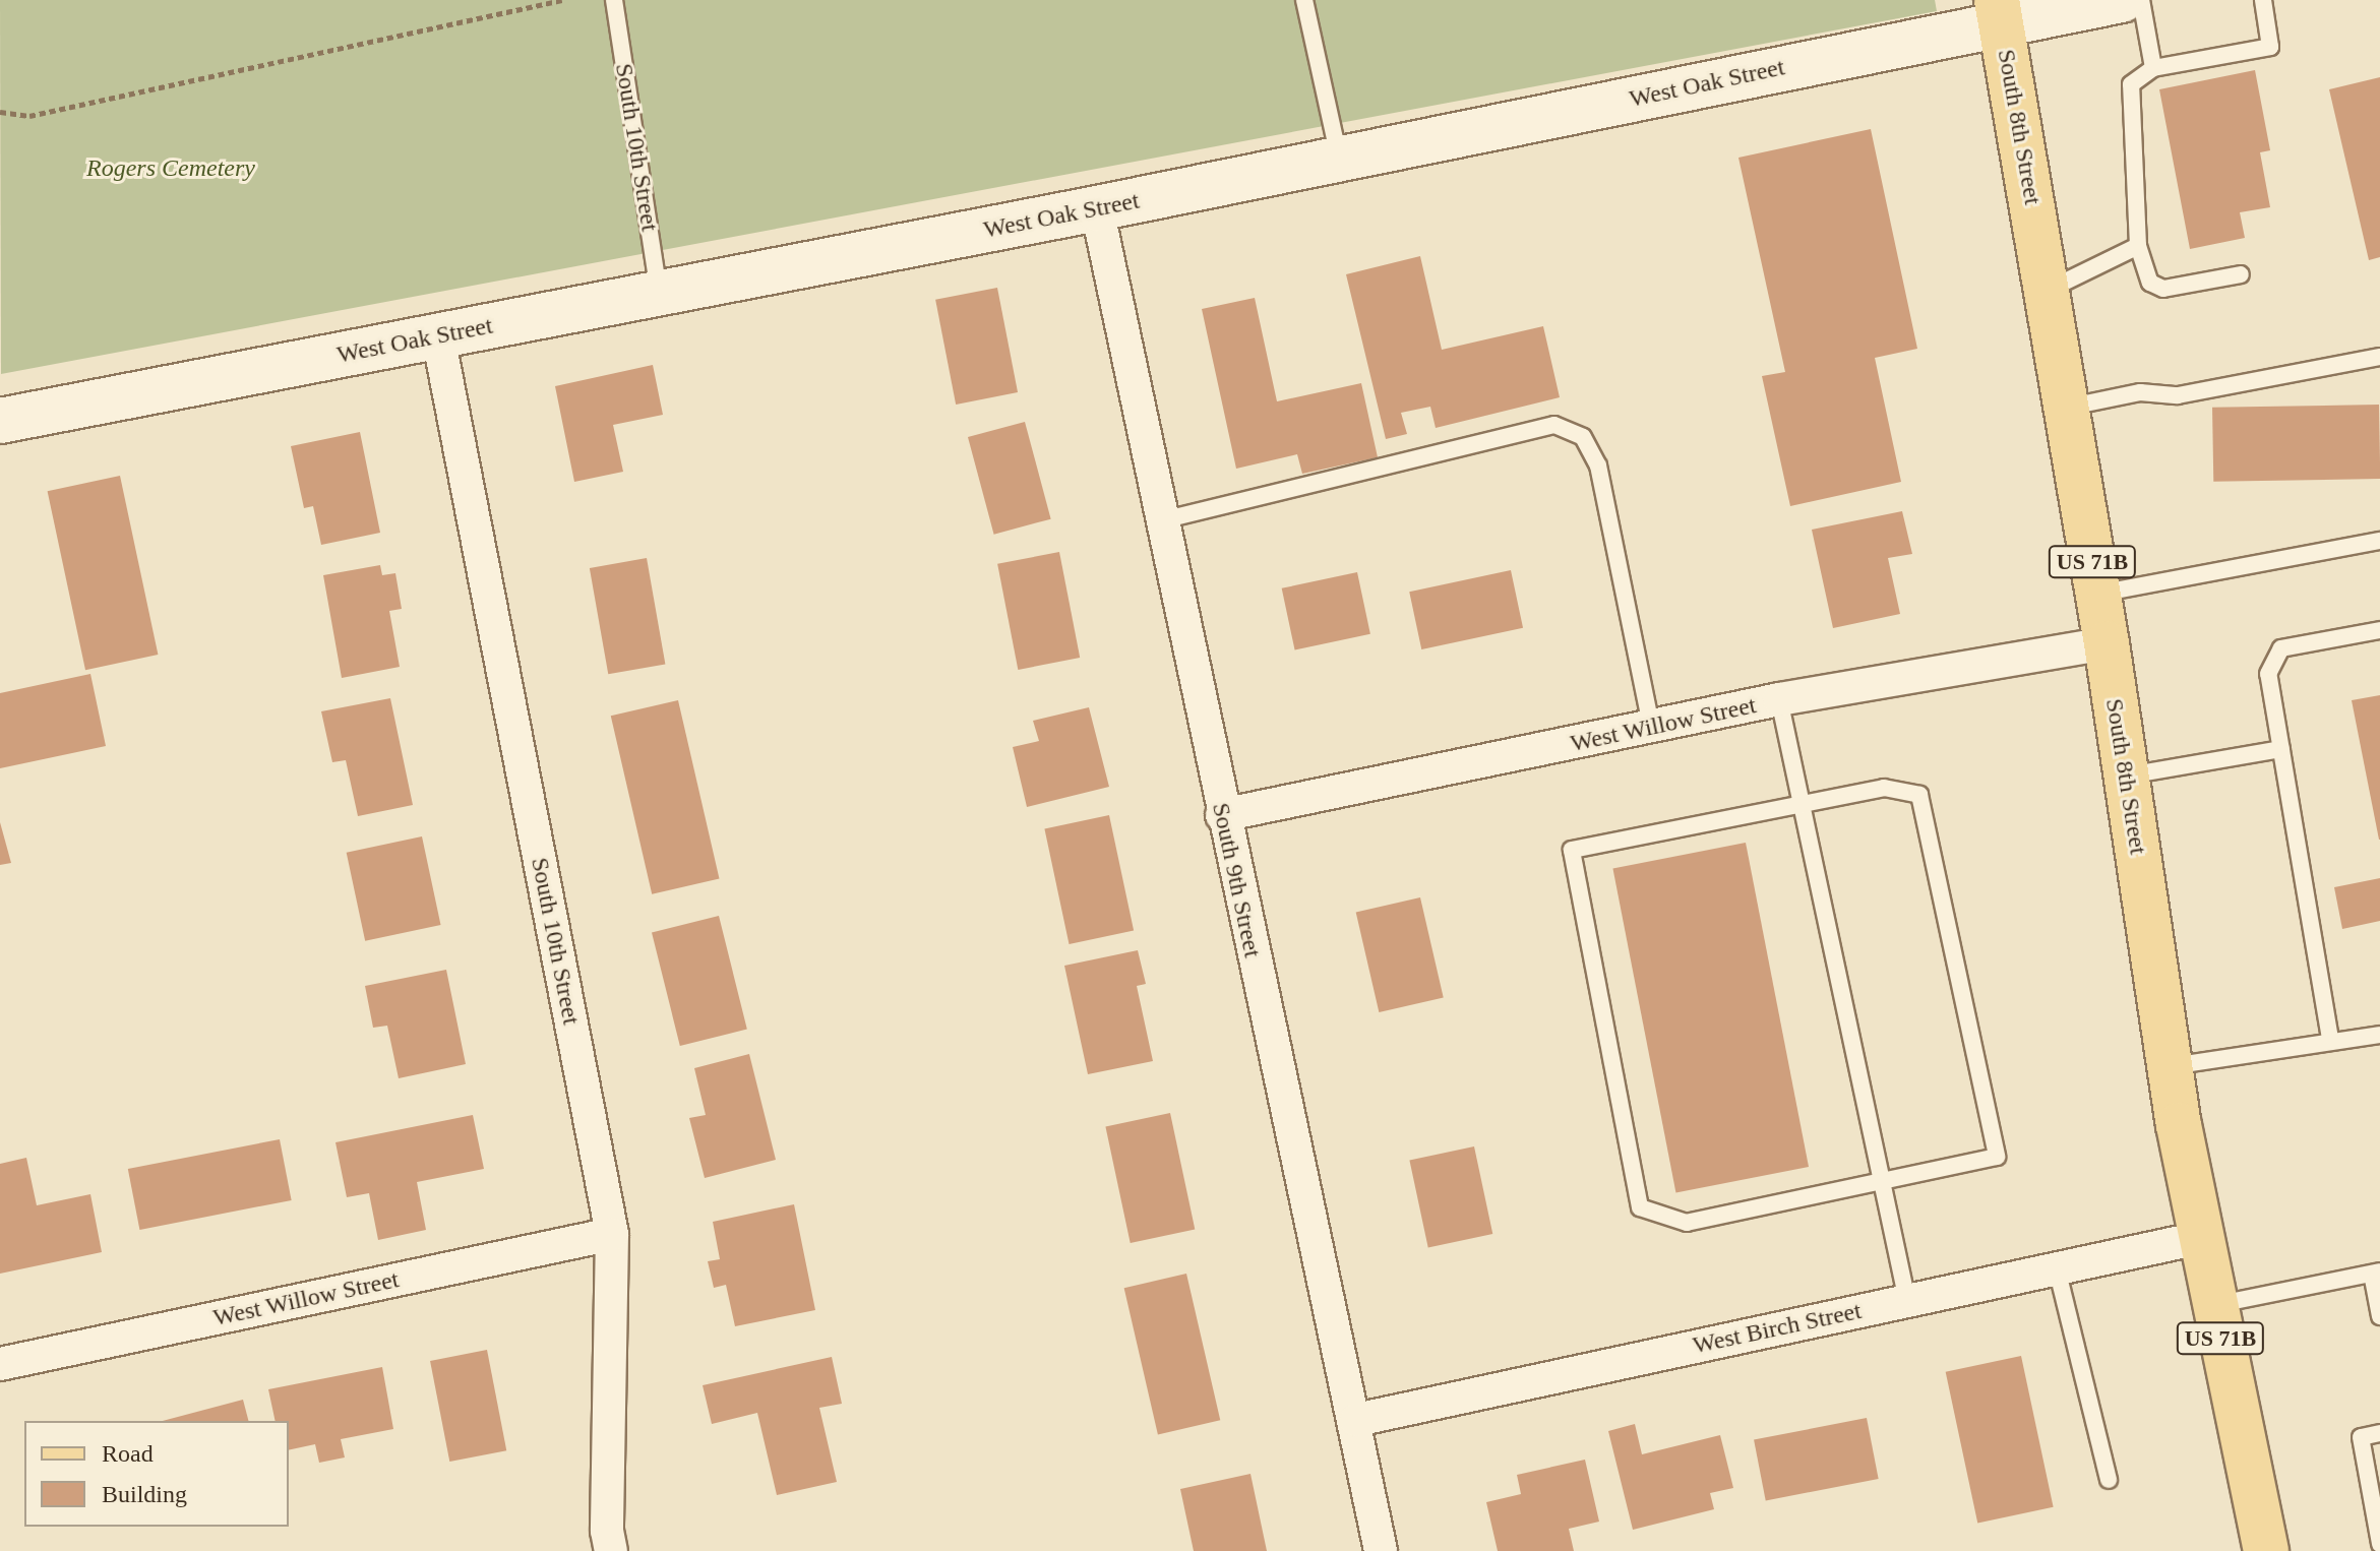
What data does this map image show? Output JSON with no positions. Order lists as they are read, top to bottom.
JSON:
{
  "streets": {
    "main road": ["South 8th Street", "US 71B"],
    "street": [
      "West Oak Street",
      "South 10th Street",
      "West Willow Street",
      "South 9th Street",
      "West Birch Street"
    ]
  },
  "crossings": [
    ["West Oak Street", "South 8th Street"],
    ["West Oak Street", "South 10th Street"],
    ["West Oak Street", "South 9th Street"],
    ["South 8th Street", "West Willow Street"],
    ["South 8th Street", "West Birch Street"],
    ["South 10th Street", "West Willow Street"],
    ["West Willow Street", "South 9th Street"],
    ["South 9th Street", "West Birch Street"]
  ],
  "parks": ["Rogers Cemetery"],
  "legend": ["Road", "Building"]
}
